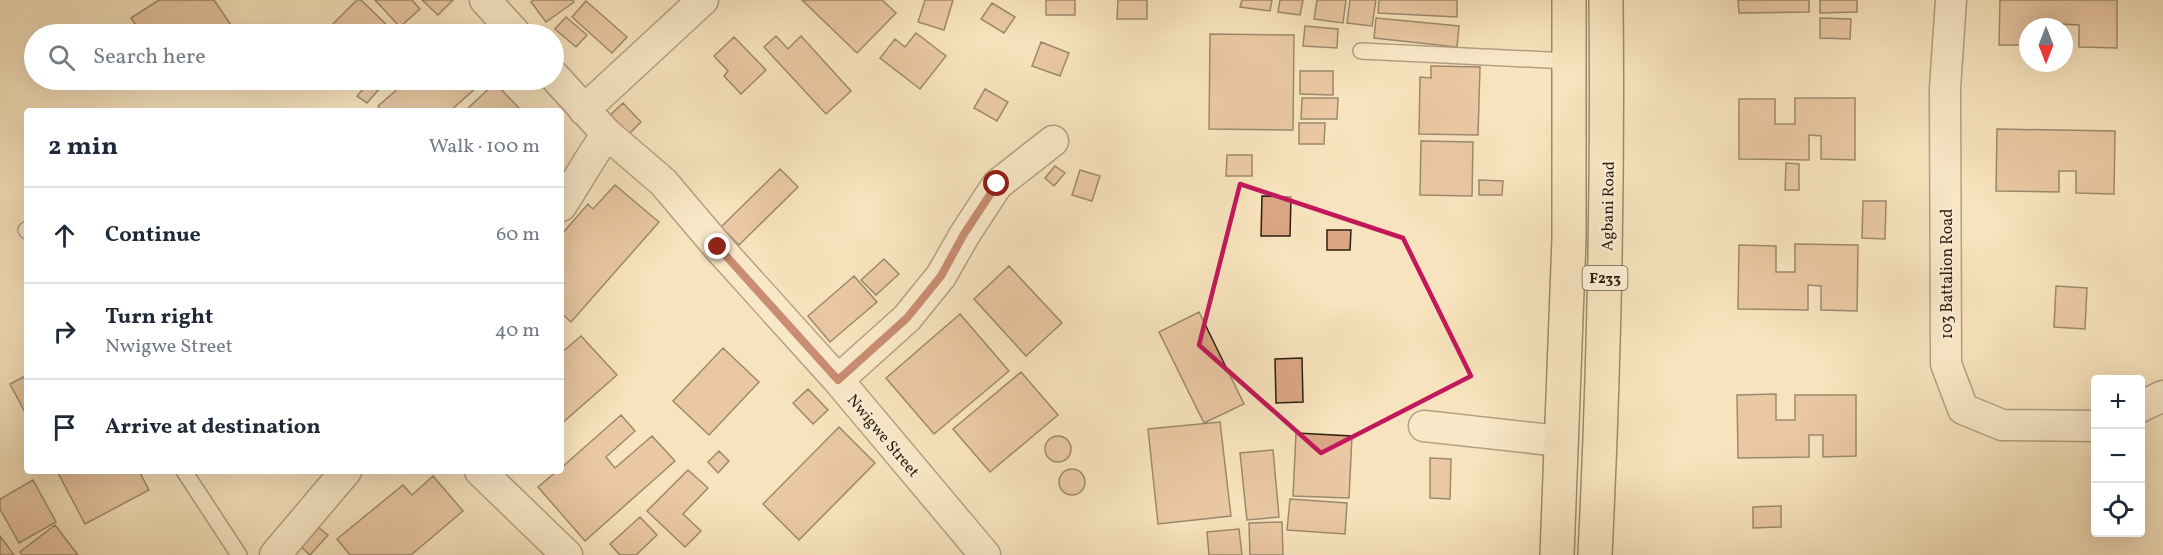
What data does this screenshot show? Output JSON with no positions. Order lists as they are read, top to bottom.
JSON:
{
  "streets": {
    "main road": ["Agbani Road", "F233"],
    "street": ["103 Battalion Road", "Nwigwe Street"]
  },
  "north": "bottom",
  "page": {
    "search": "Search here",
    "heading": ["2 min", "Walk · 100 m"],
    "list": [
      ["Continue", "60 m"],
      ["Turn right", "Nwigwe Street", "40 m"],
      "Arrive at destination"
    ],
    "map_buttons": ["+", "−"]
  }
}
